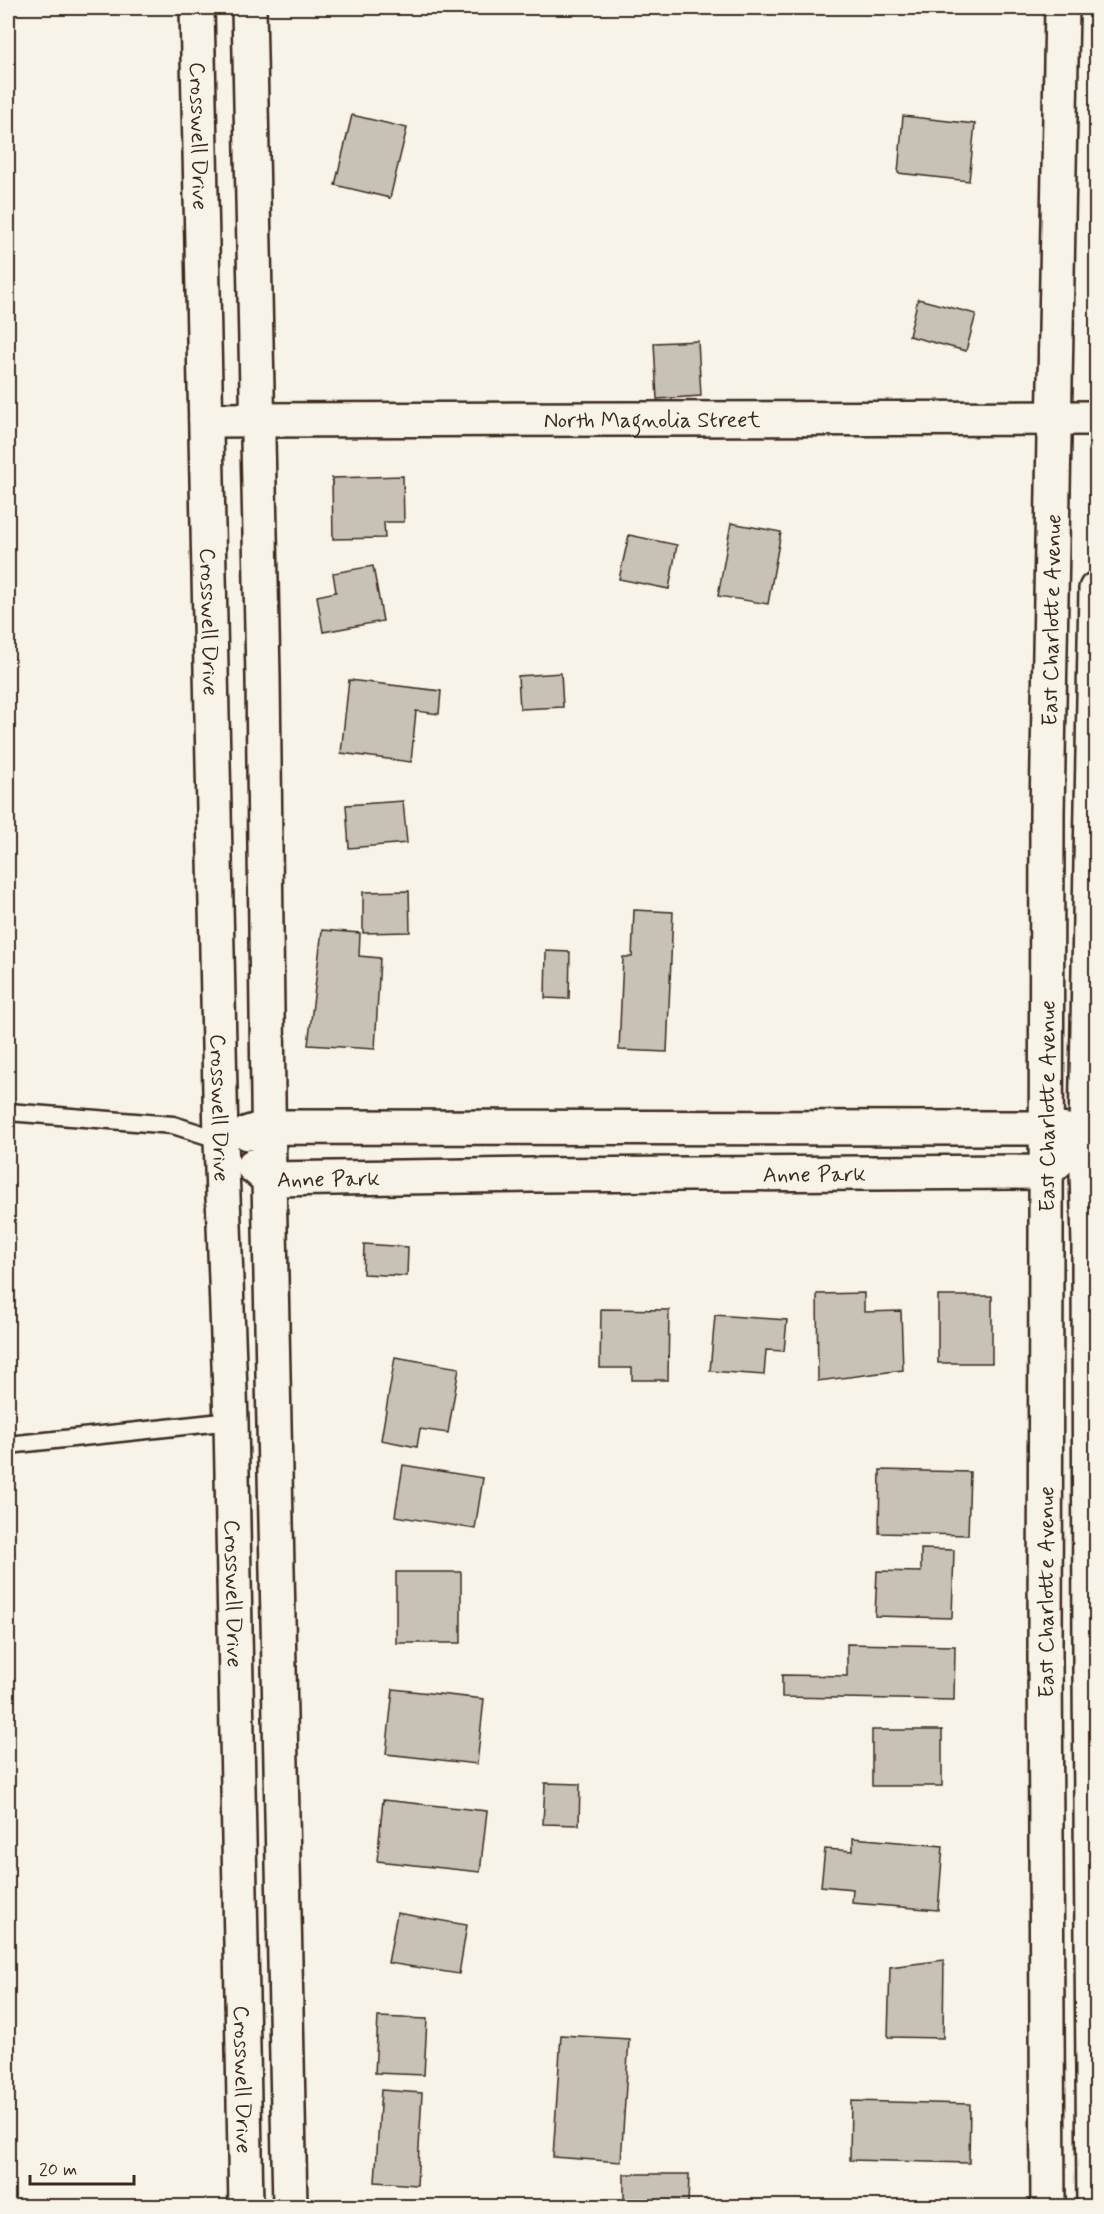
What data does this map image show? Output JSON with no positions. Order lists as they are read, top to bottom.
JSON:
{
  "streets": {
    "street": [
      "Crosswell Drive",
      "North Magnolia Street",
      "East Charlotte Avenue",
      "Anne Park"
    ]
  },
  "crossings": [
    ["Crosswell Drive", "North Magnolia Street"],
    ["Crosswell Drive", "Anne Park"],
    ["North Magnolia Street", "East Charlotte Avenue"],
    ["East Charlotte Avenue", "Anne Park"]
  ],
  "scale_bar": "20 m"
}
